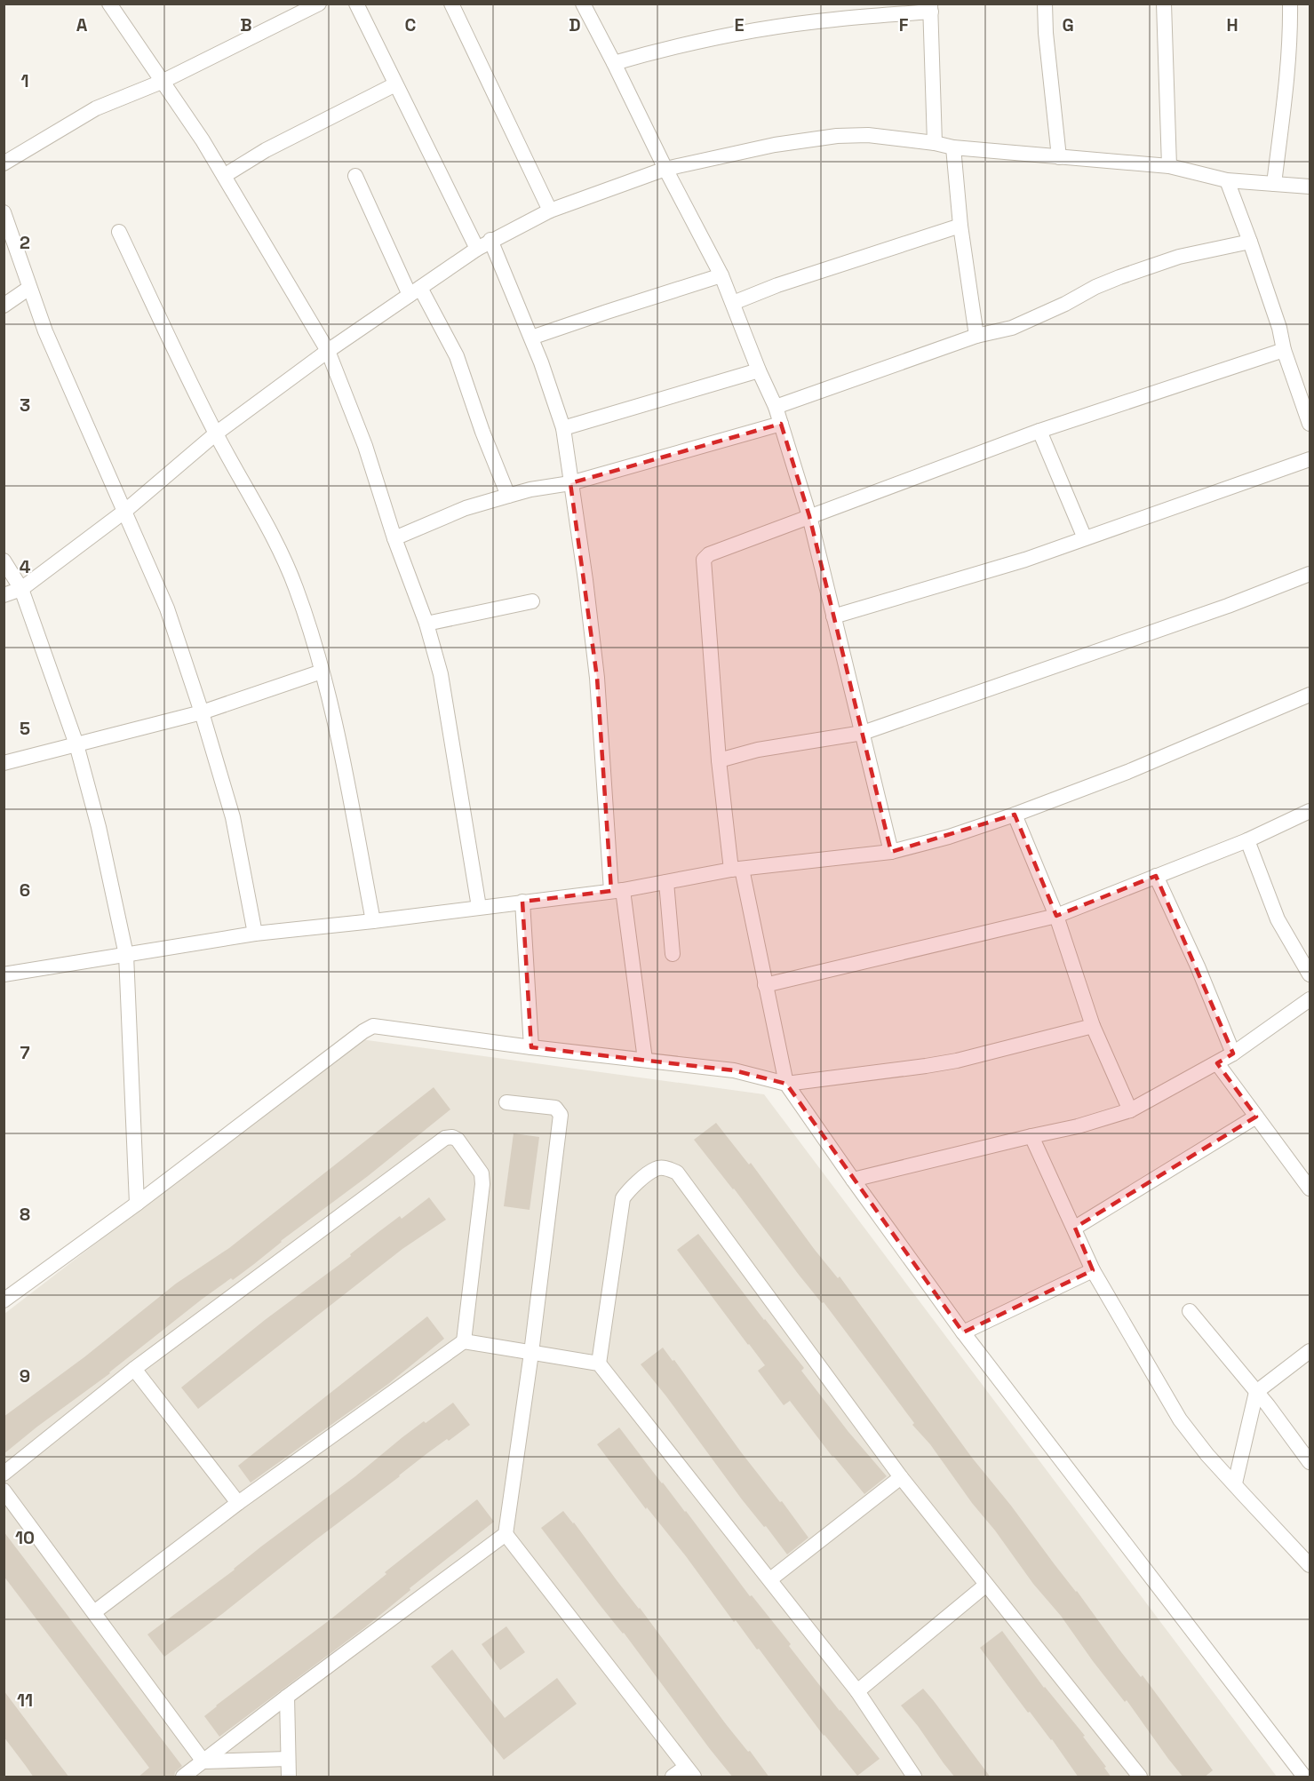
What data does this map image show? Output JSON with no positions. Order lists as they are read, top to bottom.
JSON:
{
  "grid": {
    "columns": [
      "A",
      "B",
      "C",
      "D",
      "E",
      "F",
      "G",
      "H"
    ],
    "rows": [
      "1",
      "2",
      "3",
      "4",
      "5",
      "6",
      "7",
      "8",
      "9",
      "10",
      "11"
    ]
  }
}
